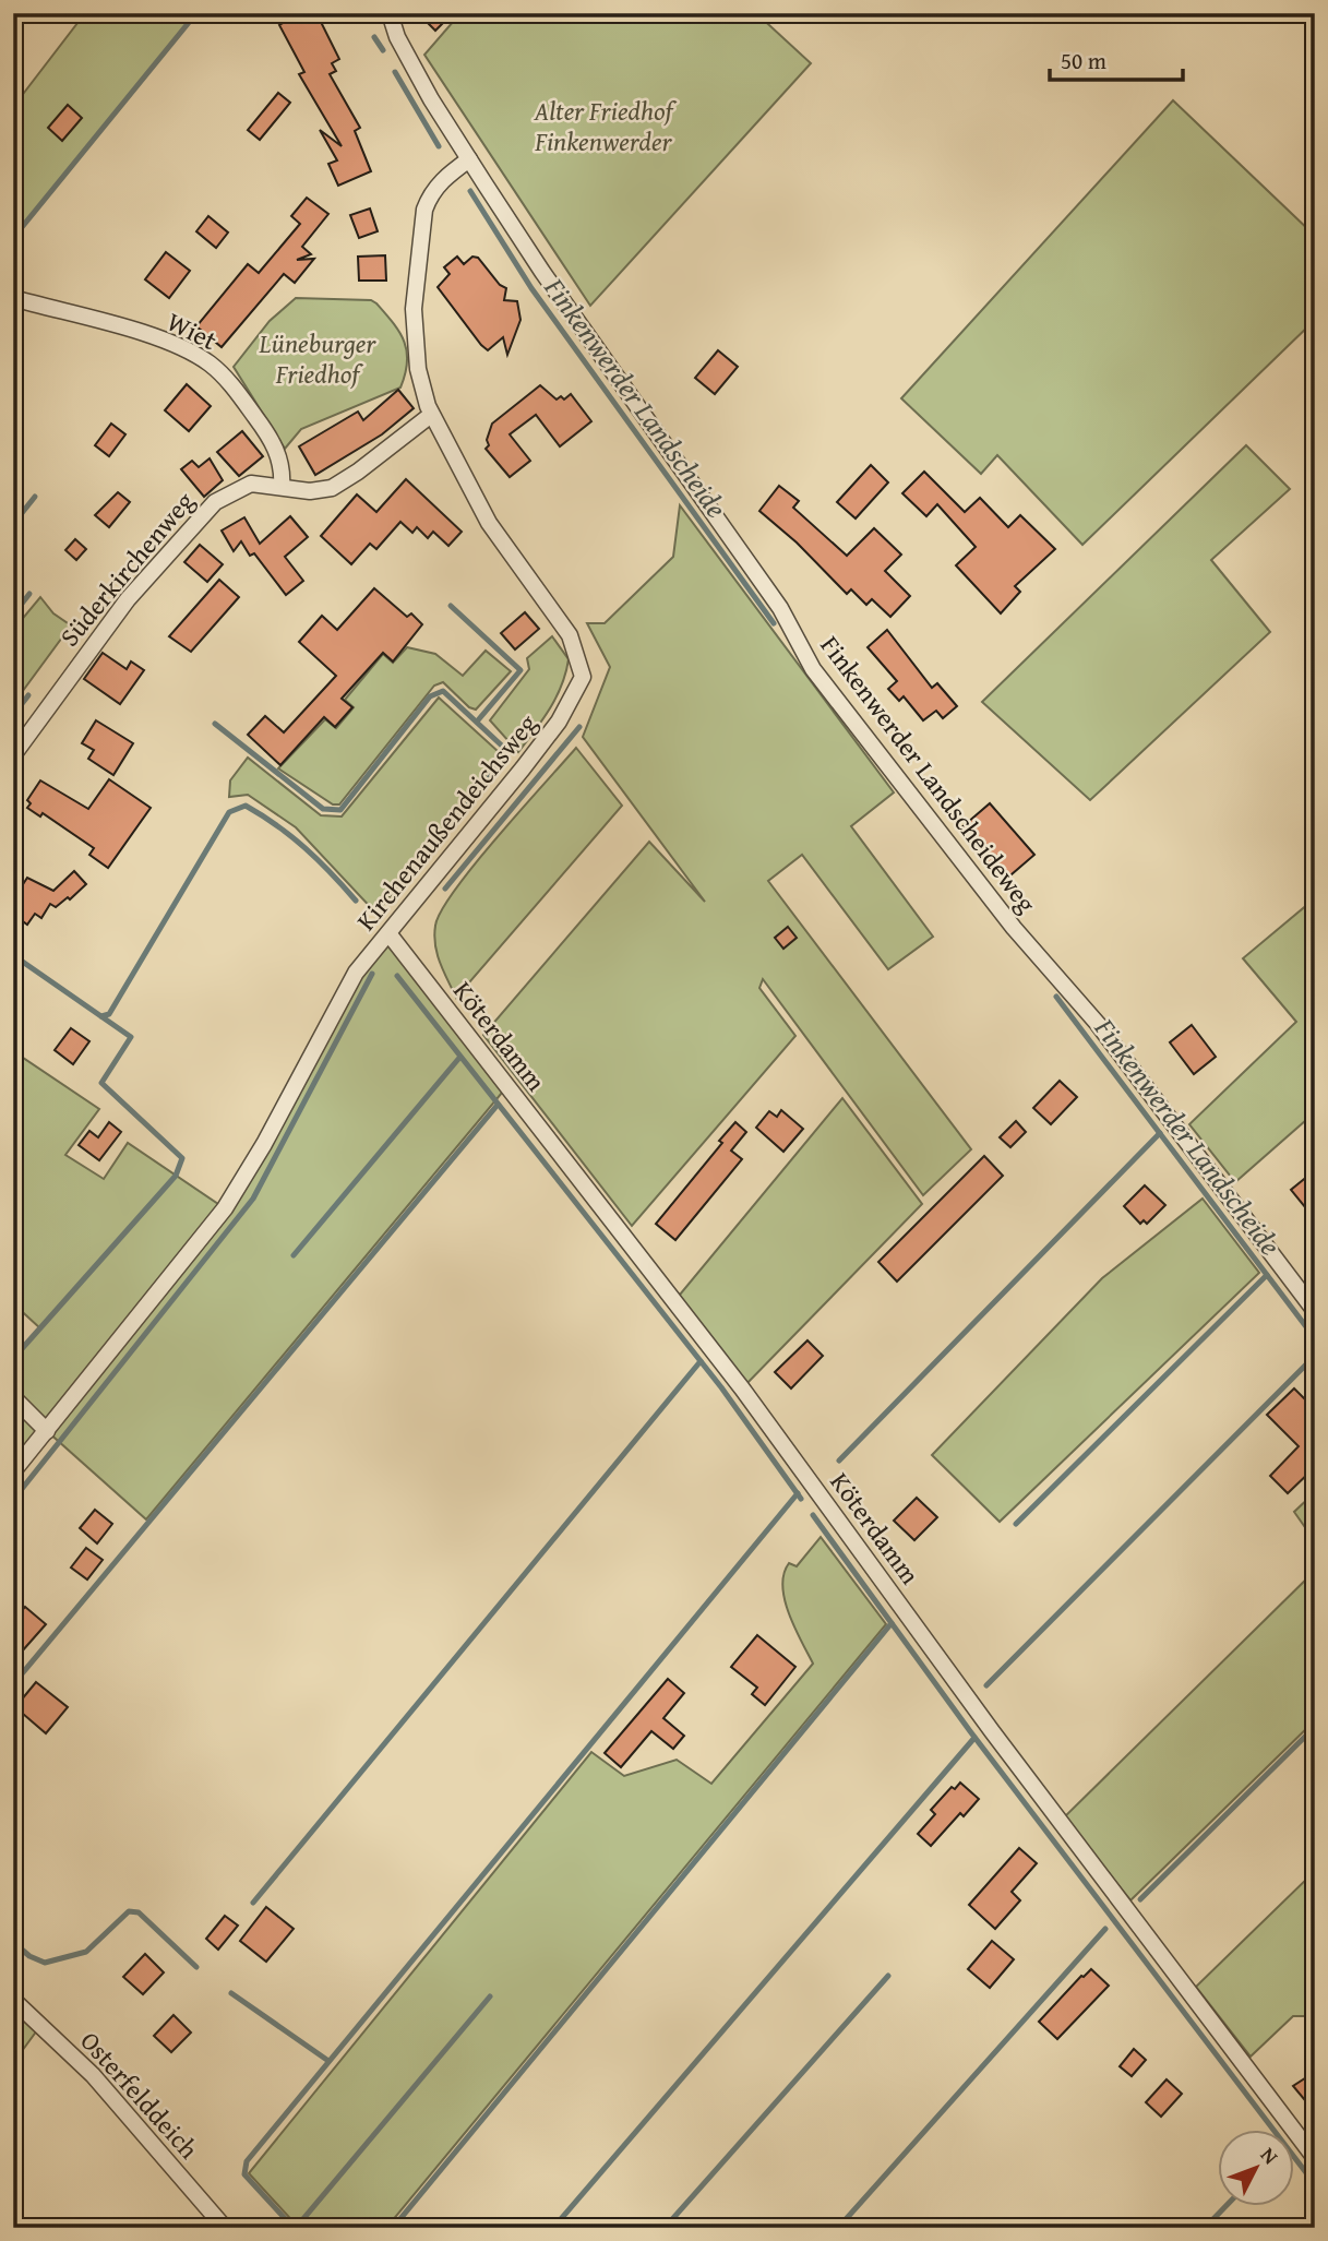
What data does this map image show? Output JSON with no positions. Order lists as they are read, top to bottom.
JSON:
{
  "streets": {
    "street": [
      "Wiet",
      "Süderkirchenweg",
      "Finkenwerder Landscheideweg",
      "Kirchenaußendeichsweg",
      "Köterdamm",
      "Osterfelddeich"
    ]
  },
  "crossings": [
    ["Wiet", "Süderkirchenweg"],
    ["Süderkirchenweg", "Kirchenaußendeichsweg"],
    ["Finkenwerder Landscheideweg", "Kirchenaußendeichsweg"],
    ["Kirchenaußendeichsweg", "Köterdamm"]
  ],
  "water": ["Finkenwerder Landscheide"],
  "parks": ["Alter Friedhof Finkenwerder", "Lüneburger Friedhof"],
  "scale_bar": "50 m",
  "north": "top right"
}
